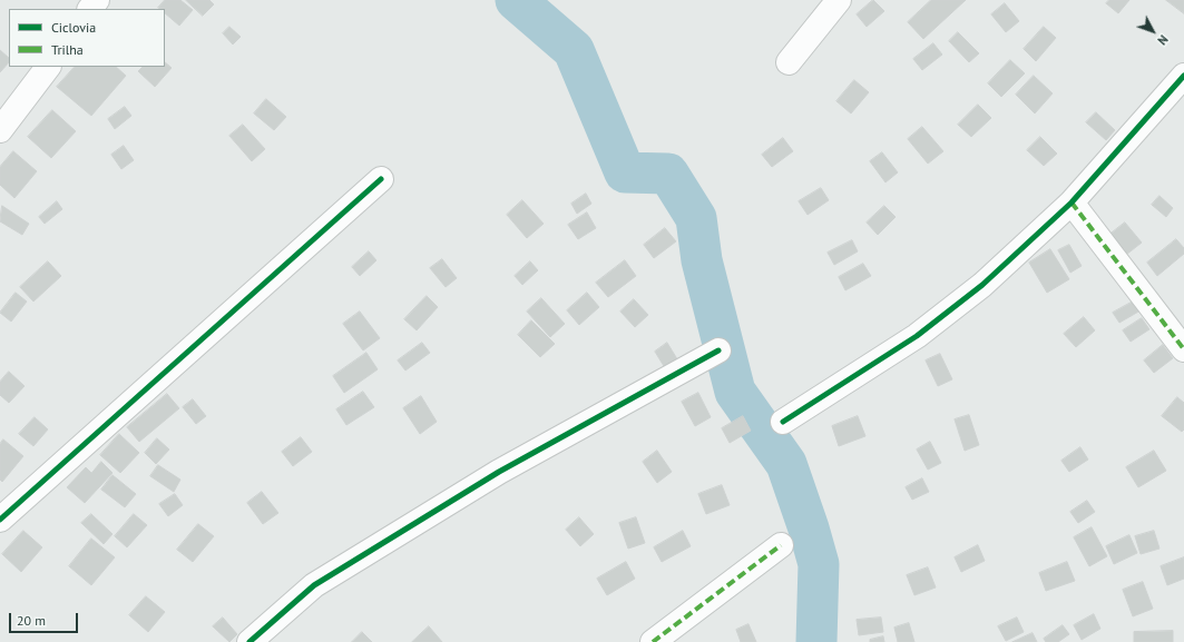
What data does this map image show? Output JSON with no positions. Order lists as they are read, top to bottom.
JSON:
{
  "legend": ["Ciclovia", "Trilha"],
  "scale_bar": "20 m",
  "north": "bottom right"
}
